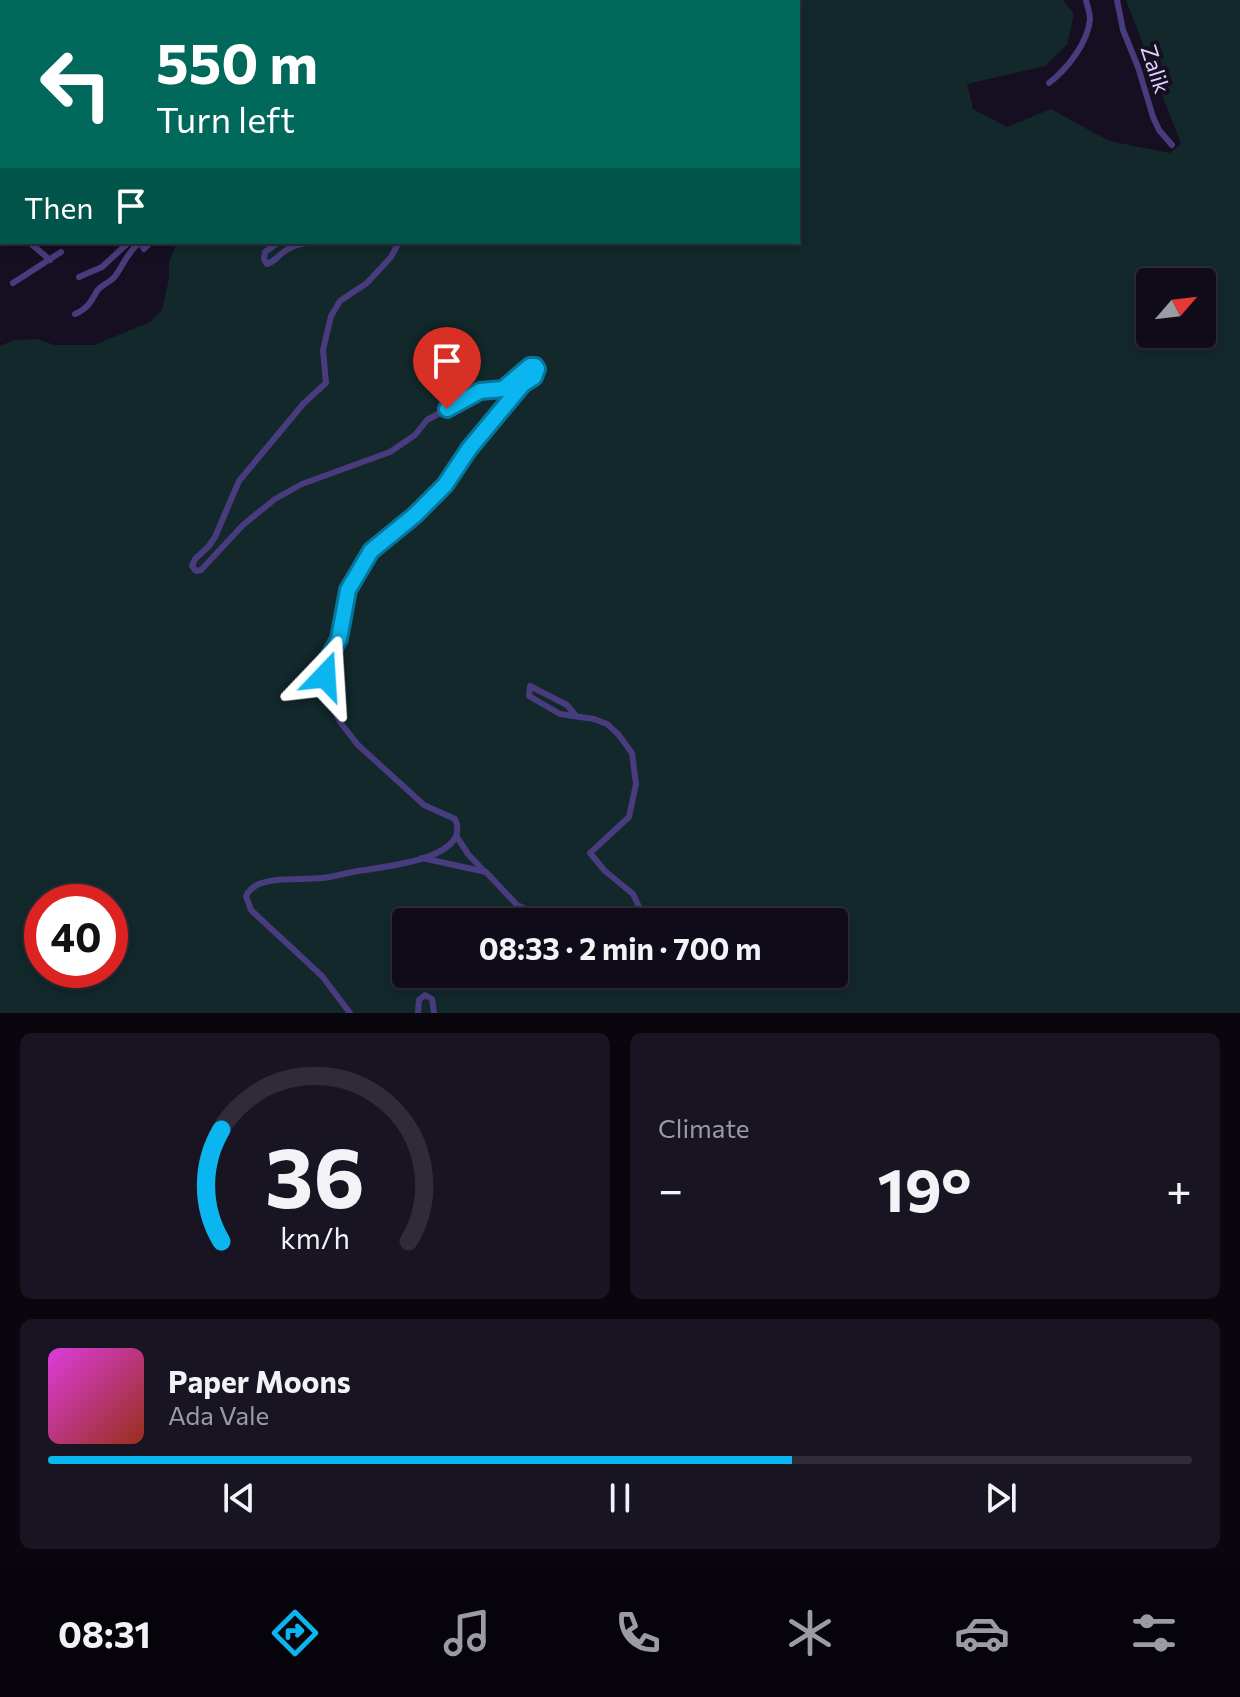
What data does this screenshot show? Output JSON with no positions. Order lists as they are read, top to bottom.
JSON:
{
  "streets": {
    "street": ["Zalik"]
  },
  "north": "top right",
  "page": {
    "turn": ["550 m", "Turn left"],
    "then": "Then",
    "limit": "40",
    "trip": "08:33 · 2 min · 700 m",
    "tile": "Climate",
    "heat": ["−", "19°", "+"],
    "song": ["Paper Moons", "Ada Vale"],
    "tabs": "08:31",
    "gauge": ["36", "km/h"]
  }
}
